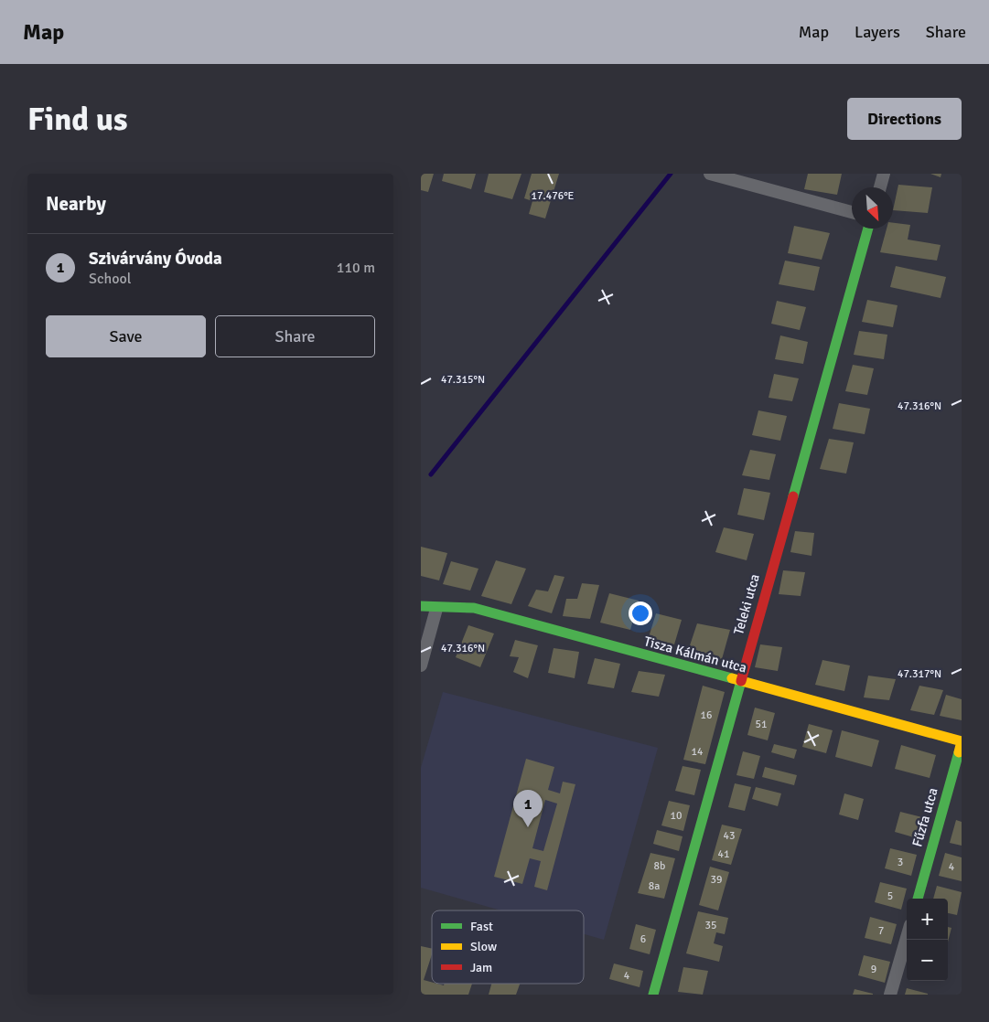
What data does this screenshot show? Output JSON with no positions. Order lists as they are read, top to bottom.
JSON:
{
  "streets": {
    "street": ["Teleki utca", "Tisza Kálmán utca", "Fűzfa utca"]
  },
  "crossings": [
    ["Teleki utca", "Tisza Kálmán utca"],
    ["Tisza Kálmán utca", "Fűzfa utca"]
  ],
  "house_numbers": [
    "16",
    "51",
    "14",
    "10",
    "43",
    "41",
    "3",
    "8b",
    "4",
    "39",
    "8a",
    "5",
    "35",
    "7",
    "6",
    "9",
    "4"
  ],
  "legend": ["Fast", "Slow", "Jam"],
  "north": "bottom right",
  "page": {
    "header": "Map",
    "nav": ["Map", "Layers", "Share"],
    "buttons": [
      "Directions",
      ["Save", "Share"]
    ],
    "title": "Find us",
    "heading": "Nearby",
    "list": [
      {
        "mark": "1",
        "name": "Szivárvány Óvoda",
        "note": "School",
        "value": "110 m"
      }
    ],
    "pins": "1",
    "map_buttons": ["+", "−"]
  },
  "coordinates": [
    "17.476°E",
    "47.315°N",
    "47.316°N",
    "47.317°N"
  ]
}
